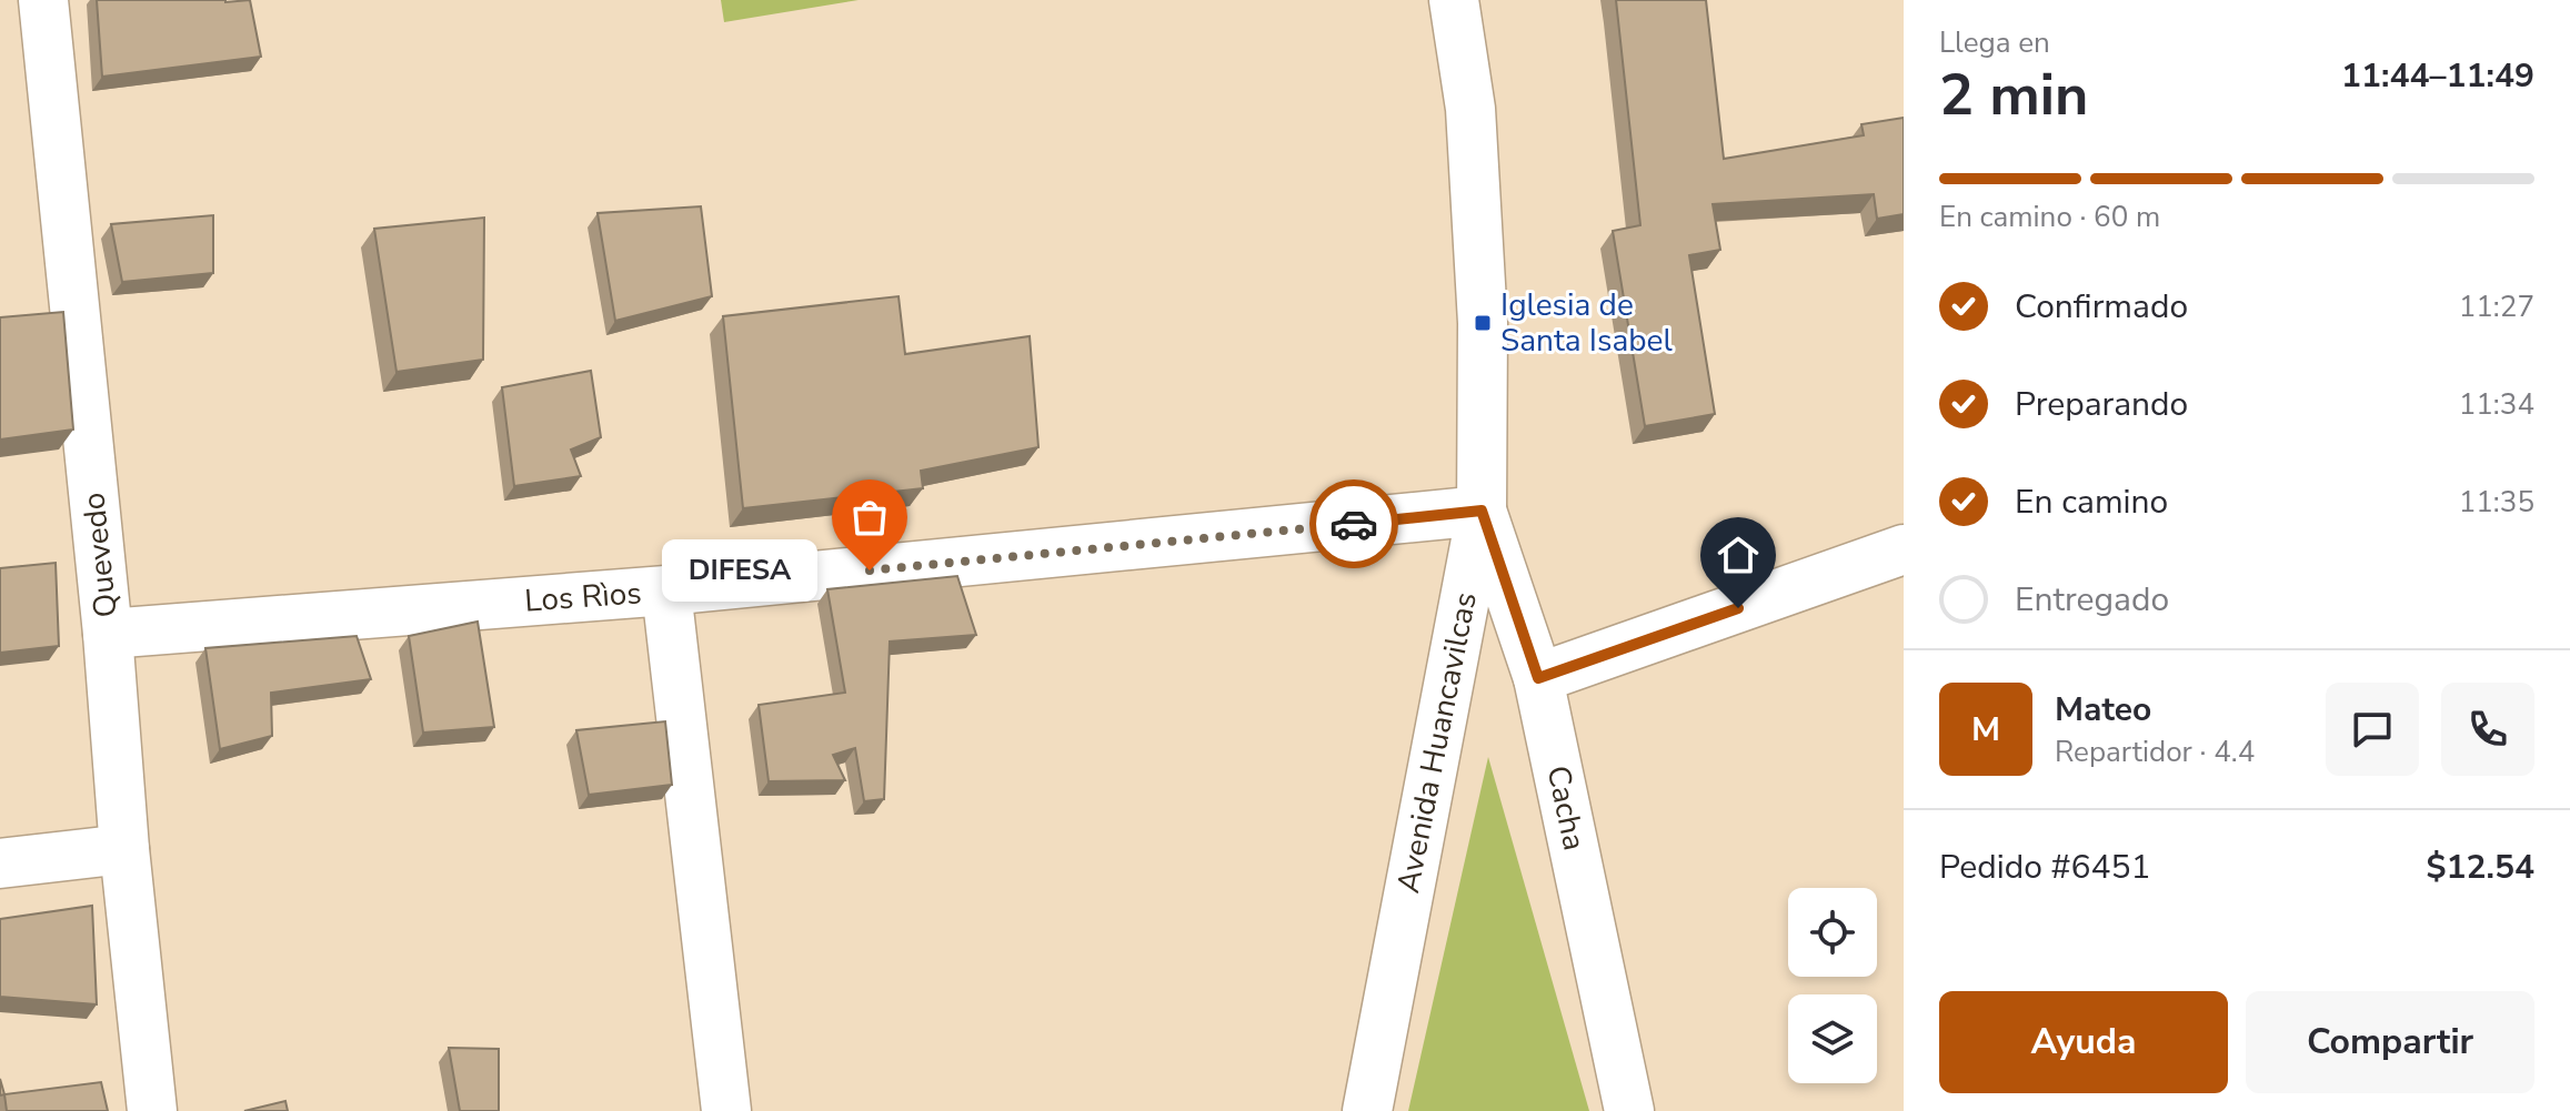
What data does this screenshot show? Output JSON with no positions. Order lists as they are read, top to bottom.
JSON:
{
  "streets": {
    "street": [
      "Quevedo",
      "Los Rìos",
      "Avenida Huancavilcas",
      "Cacha"
    ]
  },
  "crossings": [
    ["Quevedo", "Los Rìos"],
    ["Los Rìos", "Avenida Huancavilcas"],
    ["Los Rìos", "Cacha"],
    ["Avenida Huancavilcas", "Cacha"]
  ],
  "places": {
    "transit": ["Iglesia de Santa Isabel"],
    "other": ["DIFESA"]
  },
  "page": {
    "heading": ["2 min", "Llega en", "11:44–11:49"],
    "panel": [
      "Mateo",
      "Repartidor · 4.4",
      "Pedido #6451",
      "$12.54"
    ],
    "bar": "En camino · 60 m",
    "list": [
      ["Confirmado", "11:27"],
      ["Preparando", "11:34"],
      ["En camino", "11:35"],
      "Entregado"
    ],
    "bubble": "DIFESA",
    "round": "M",
    "buttons": ["Ayuda", "Compartir"]
  }
}
